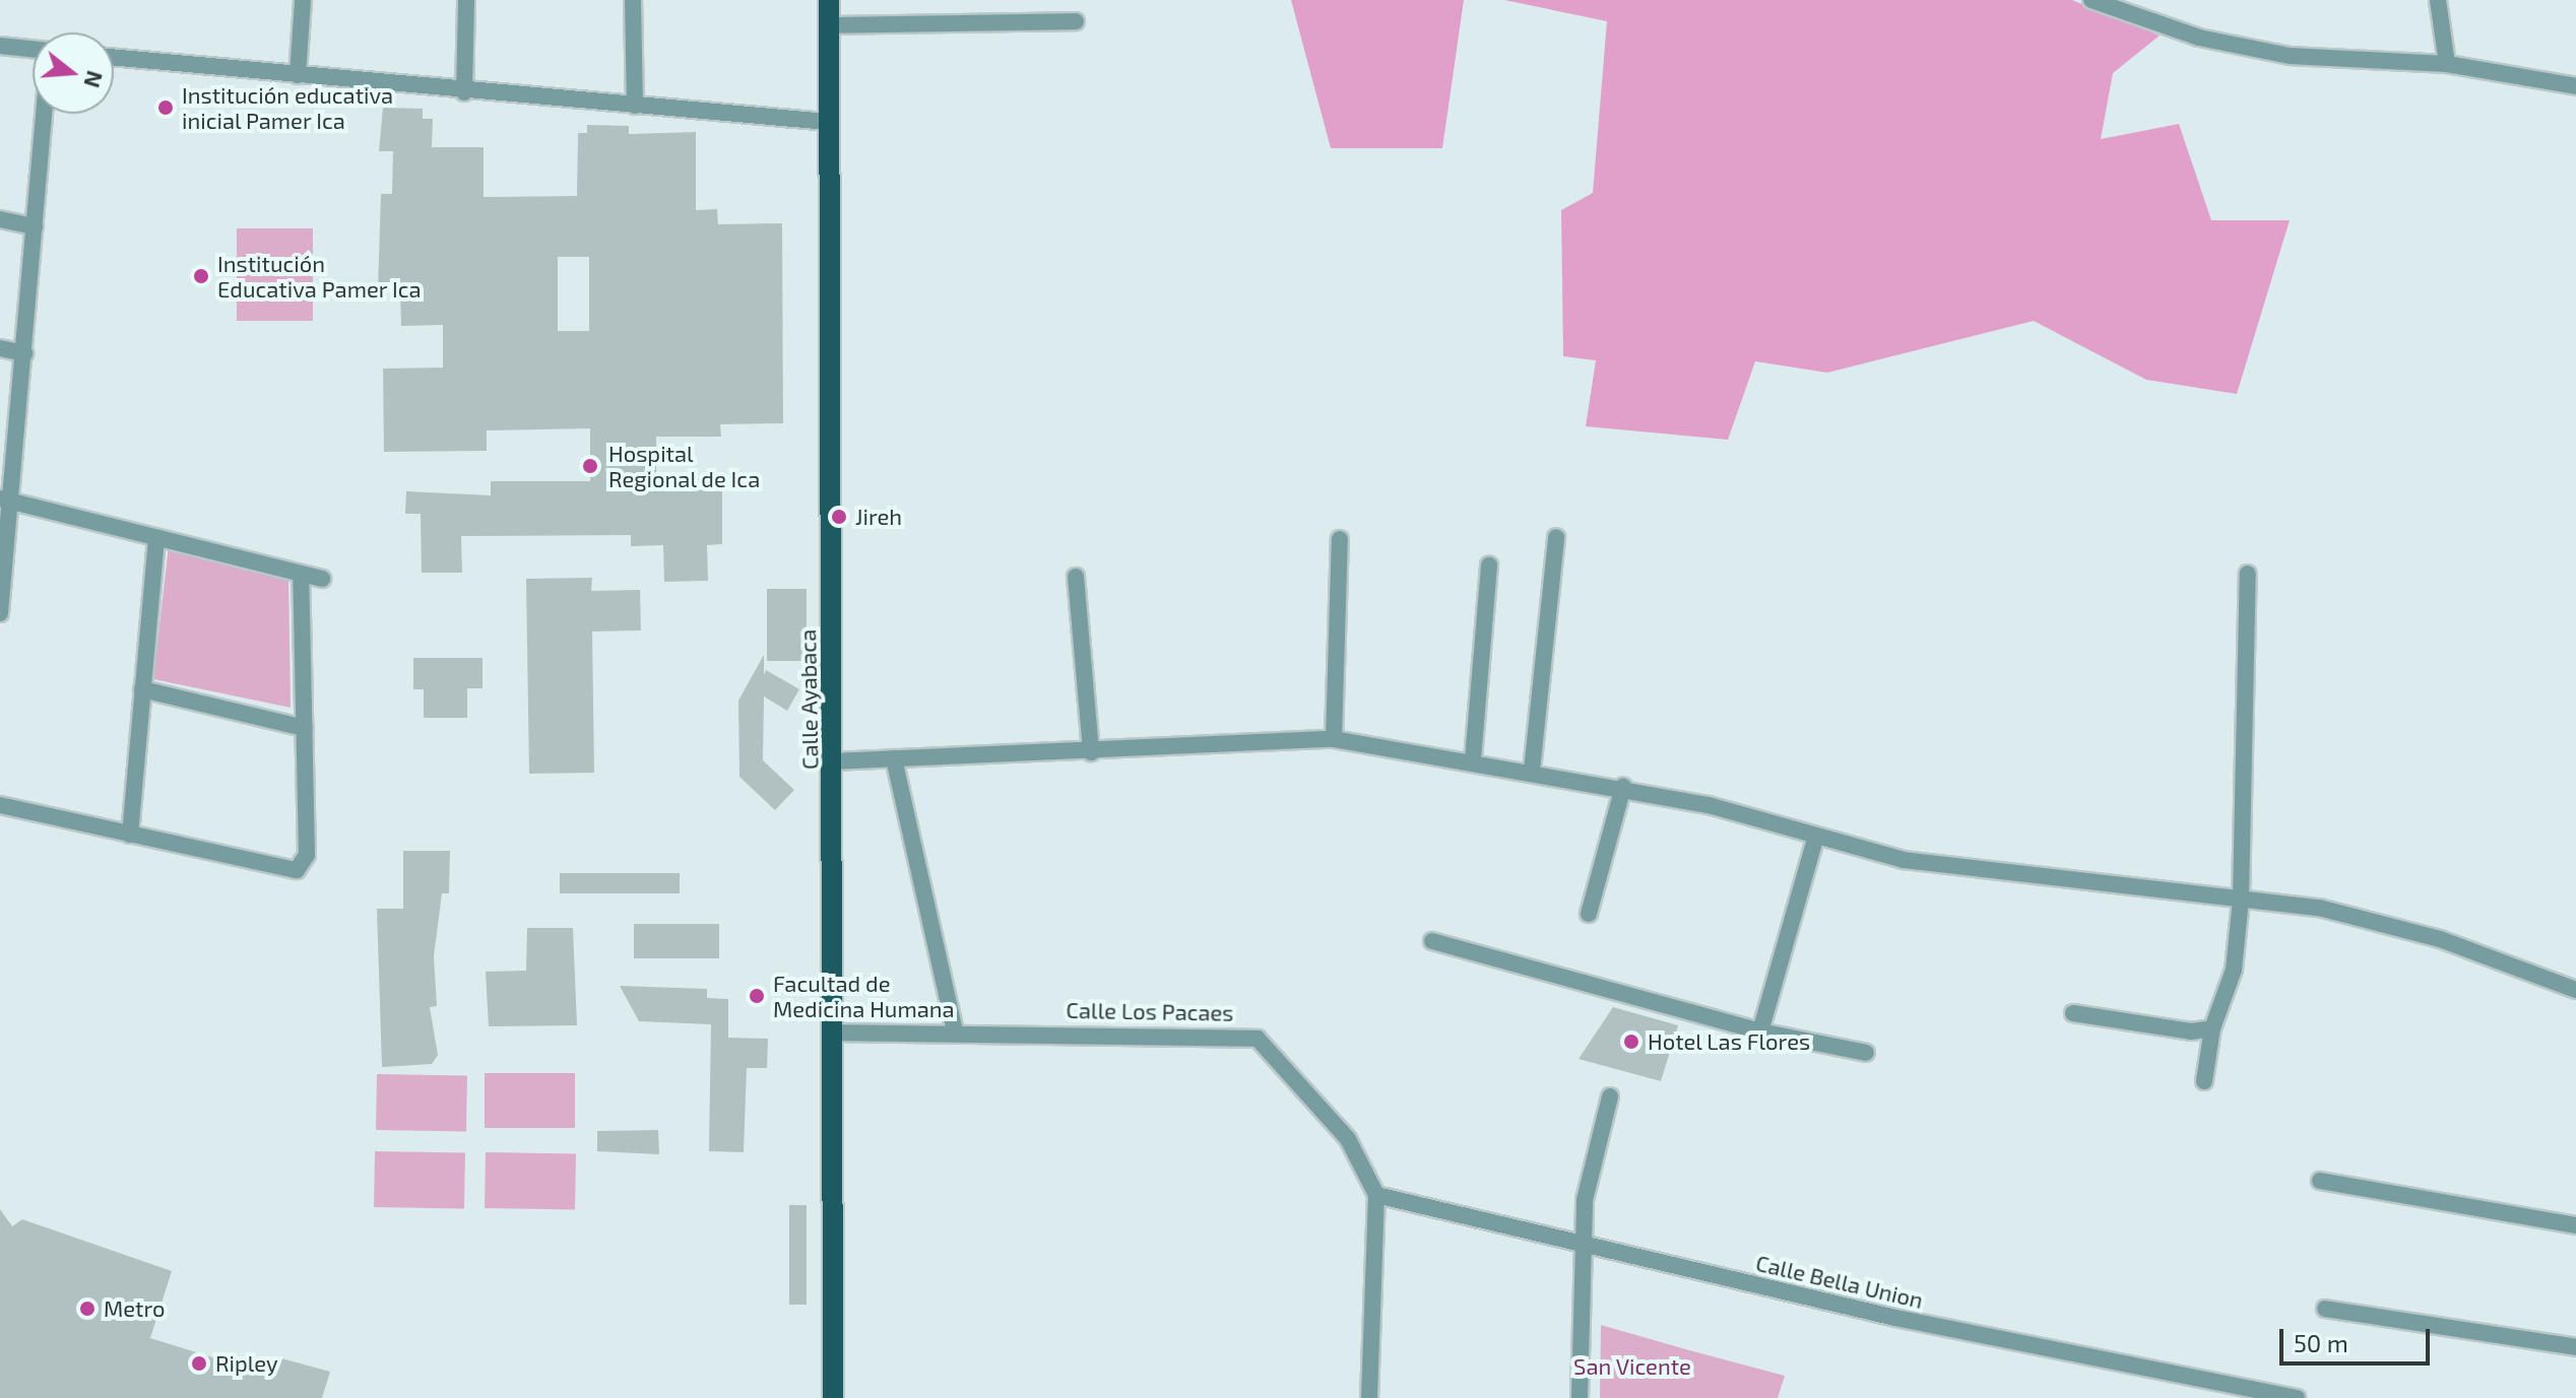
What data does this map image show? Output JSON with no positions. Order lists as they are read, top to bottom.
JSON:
{
  "streets": {
    "main road": ["Calle Ayabaca"],
    "street": ["Calle Los Pacaes", "Calle Bella Union"]
  },
  "crossings": [
    ["Calle Ayabaca", "Calle Los Pacaes"],
    ["Calle Los Pacaes", "Calle Bella Union"]
  ],
  "parks": ["San Vicente"],
  "places": [
    "Institución educativa inicial Pamer Ica",
    "Institución Educativa Pamer Ica",
    "Hospital Regional de Ica",
    "Jireh",
    "Facultad de Medicina Humana",
    "Hotel Las Flores",
    "Metro",
    "Ripley"
  ],
  "scale_bar": "50 m",
  "north": "right"
}
